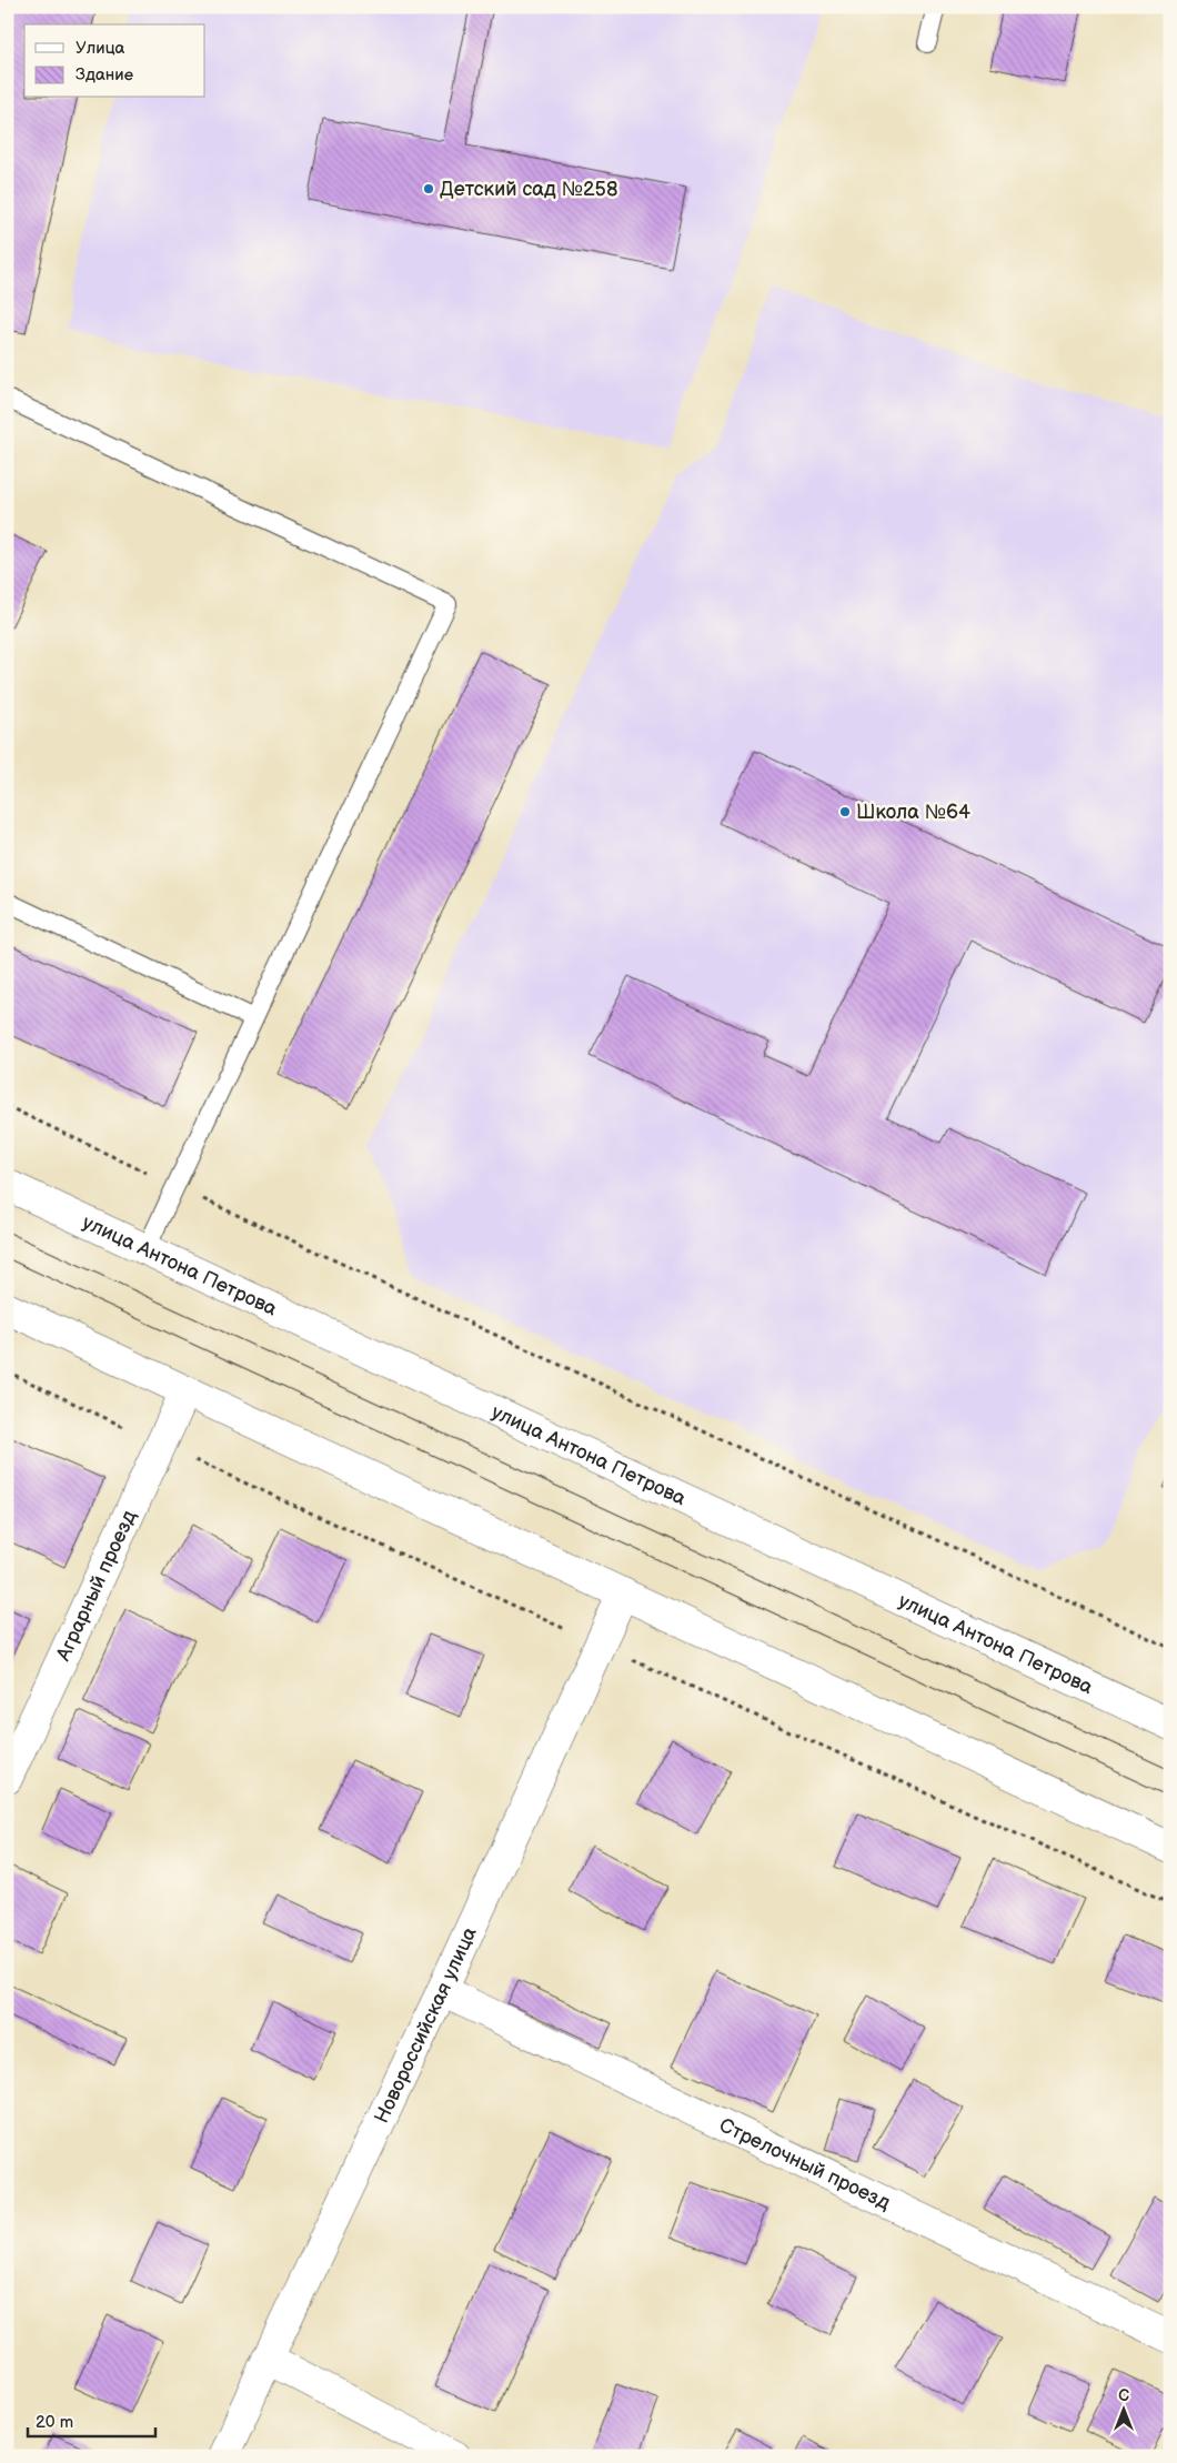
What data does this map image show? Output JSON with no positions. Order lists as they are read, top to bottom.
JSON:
{
  "streets": {
    "main road": [
      "улица Антона Петрова",
      "Аграрный проезд",
      "Новороссийская улица",
      "Стрелочный проезд"
    ]
  },
  "crossings": [
    ["Новороссийская улица", "Стрелочный проезд"]
  ],
  "places": ["Детский сад №258", "Школа №64"],
  "legend": ["Улица", "Здание"],
  "scale_bar": "20 m",
  "north": "top"
}
